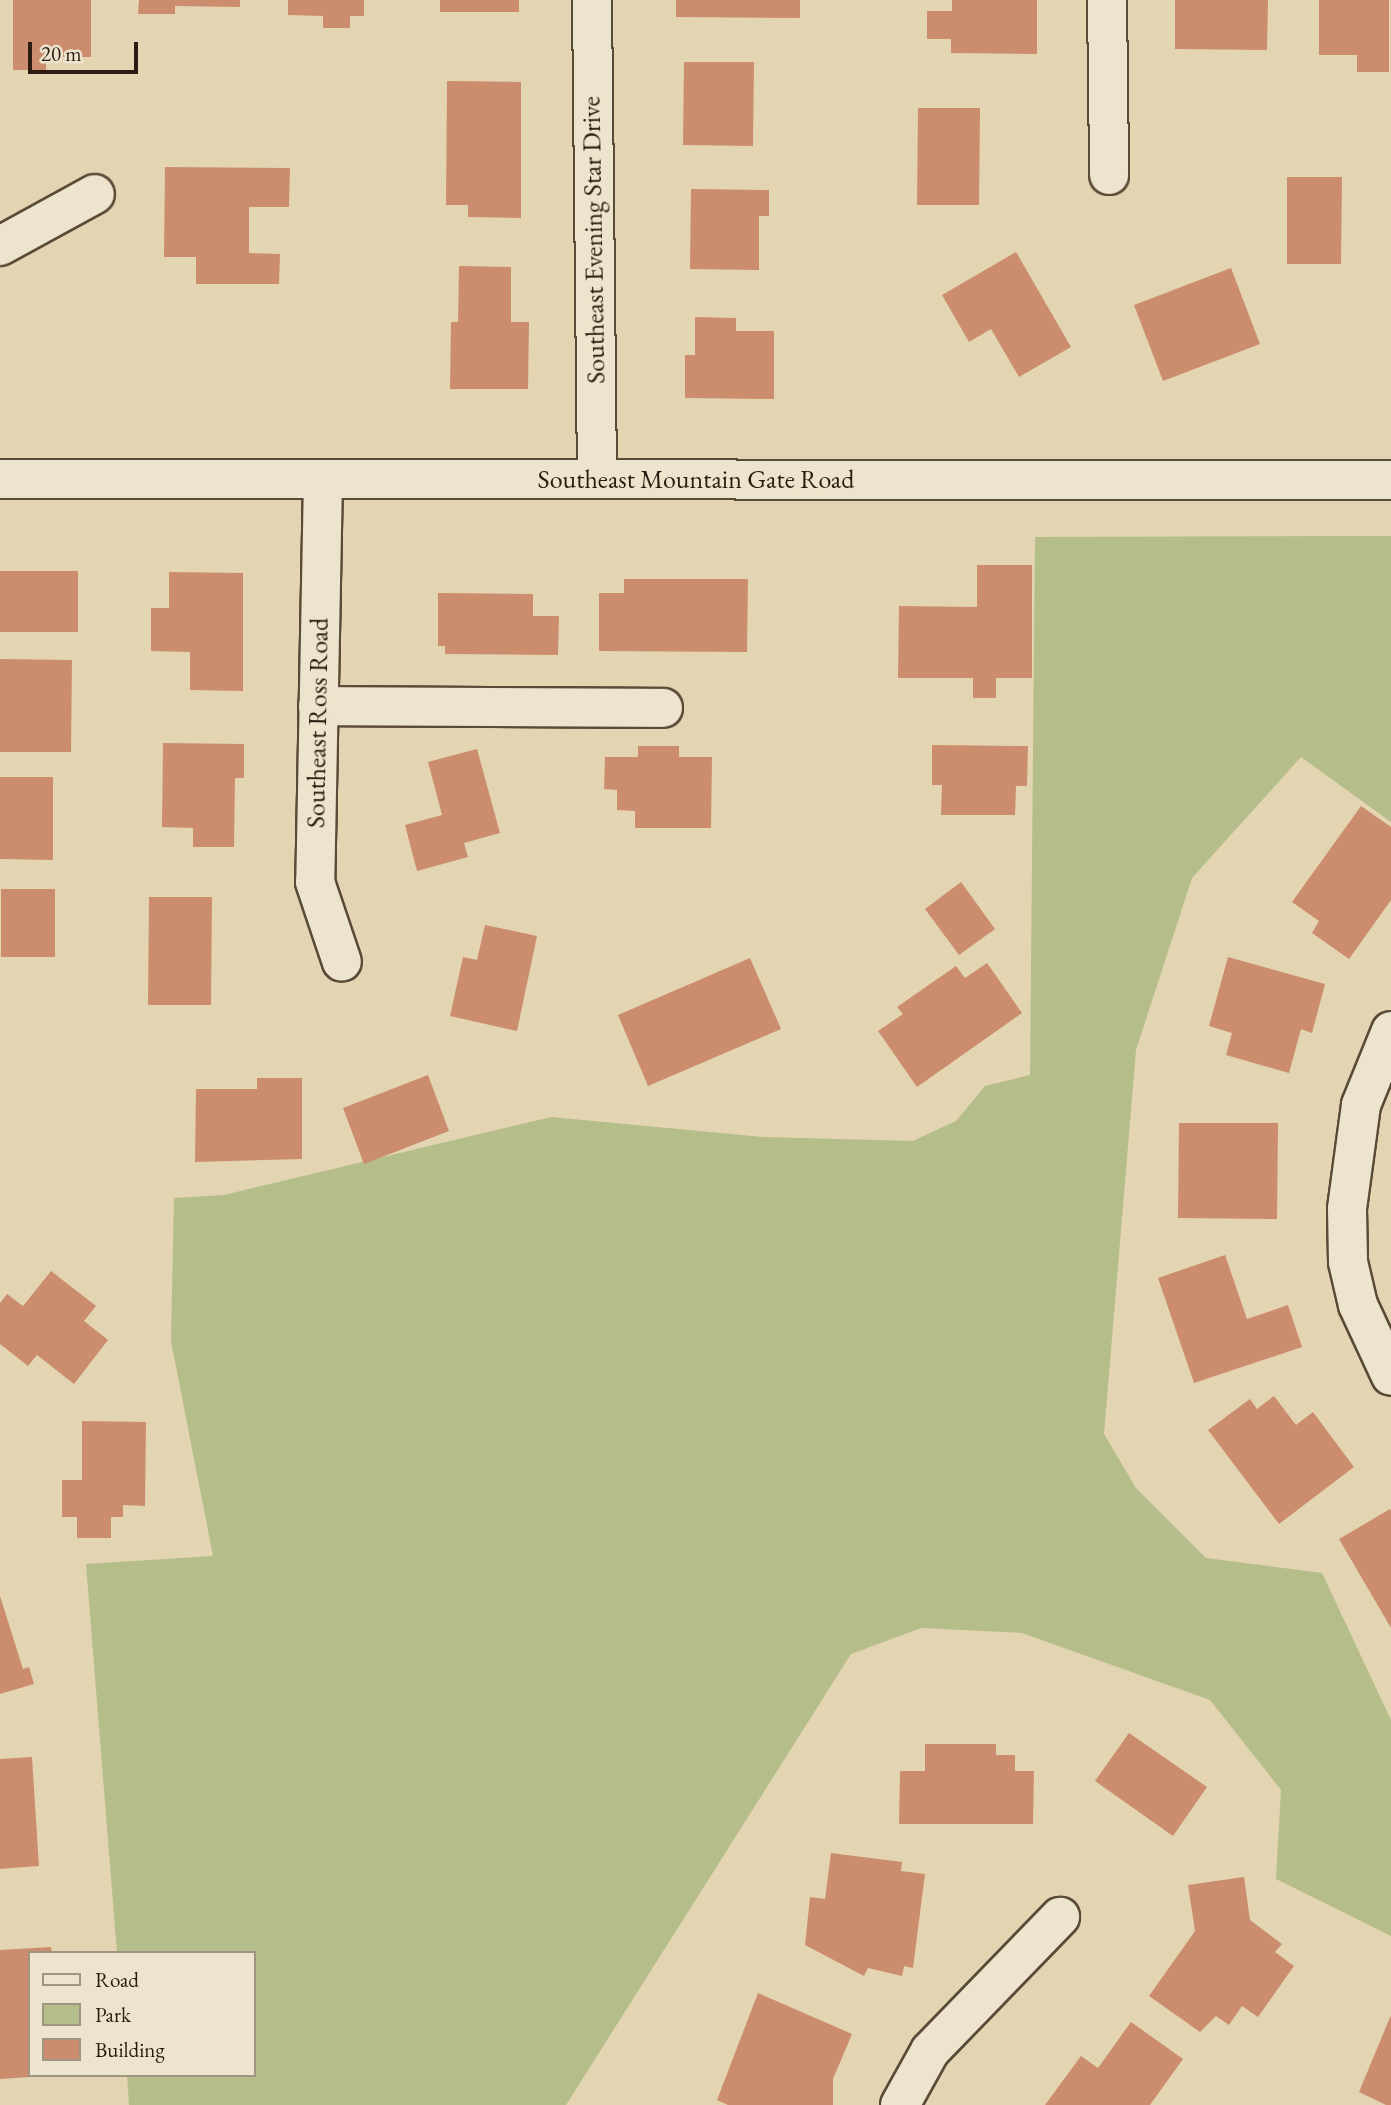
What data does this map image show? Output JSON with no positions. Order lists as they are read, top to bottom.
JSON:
{
  "streets": {
    "street": ["Southeast Evening Star Drive", "Southeast Mountain Gate Road", "Southeast Ross Road"]
  },
  "crossings": [
    ["Southeast Evening Star Drive", "Southeast Mountain Gate Road"],
    ["Southeast Mountain Gate Road", "Southeast Ross Road"]
  ],
  "legend": ["Road", "Park", "Building"],
  "scale_bar": "20 m"
}
